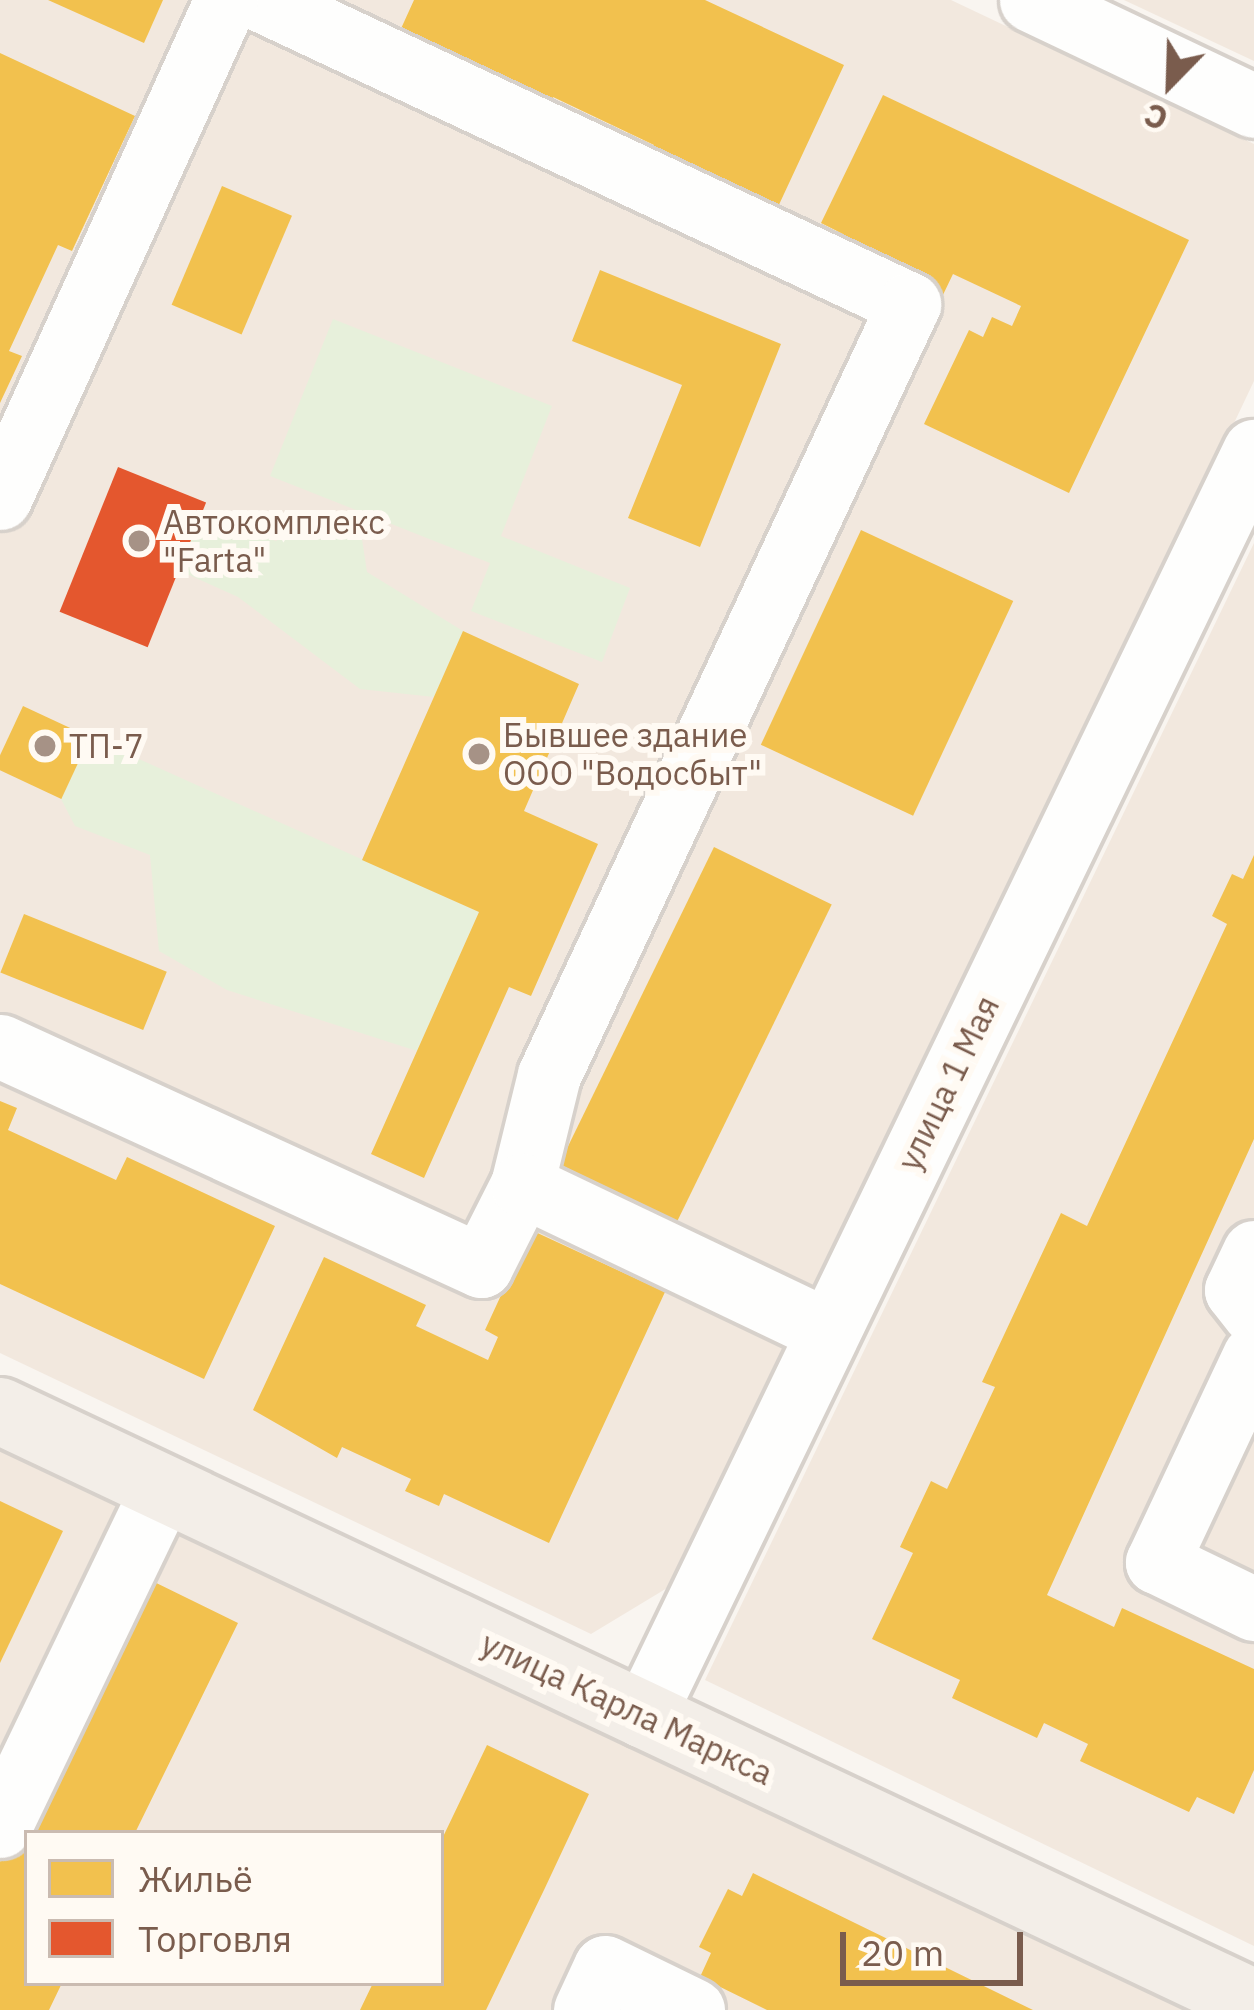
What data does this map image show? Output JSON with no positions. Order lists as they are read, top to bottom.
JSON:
{
  "streets": {
    "main road": ["улица Карла Маркса"],
    "street": ["улица 1 Мая"]
  },
  "crossings": [
    ["улица 1 Мая", "улица Карла Маркса"]
  ],
  "places": ["Автокомплекс \"Farta\"", "ТП-7", "Бывшее здание ООО \"Водосбыт\""],
  "legend": ["Жильё", "Торговля"],
  "scale_bar": "20 m",
  "north": "bottom left"
}
